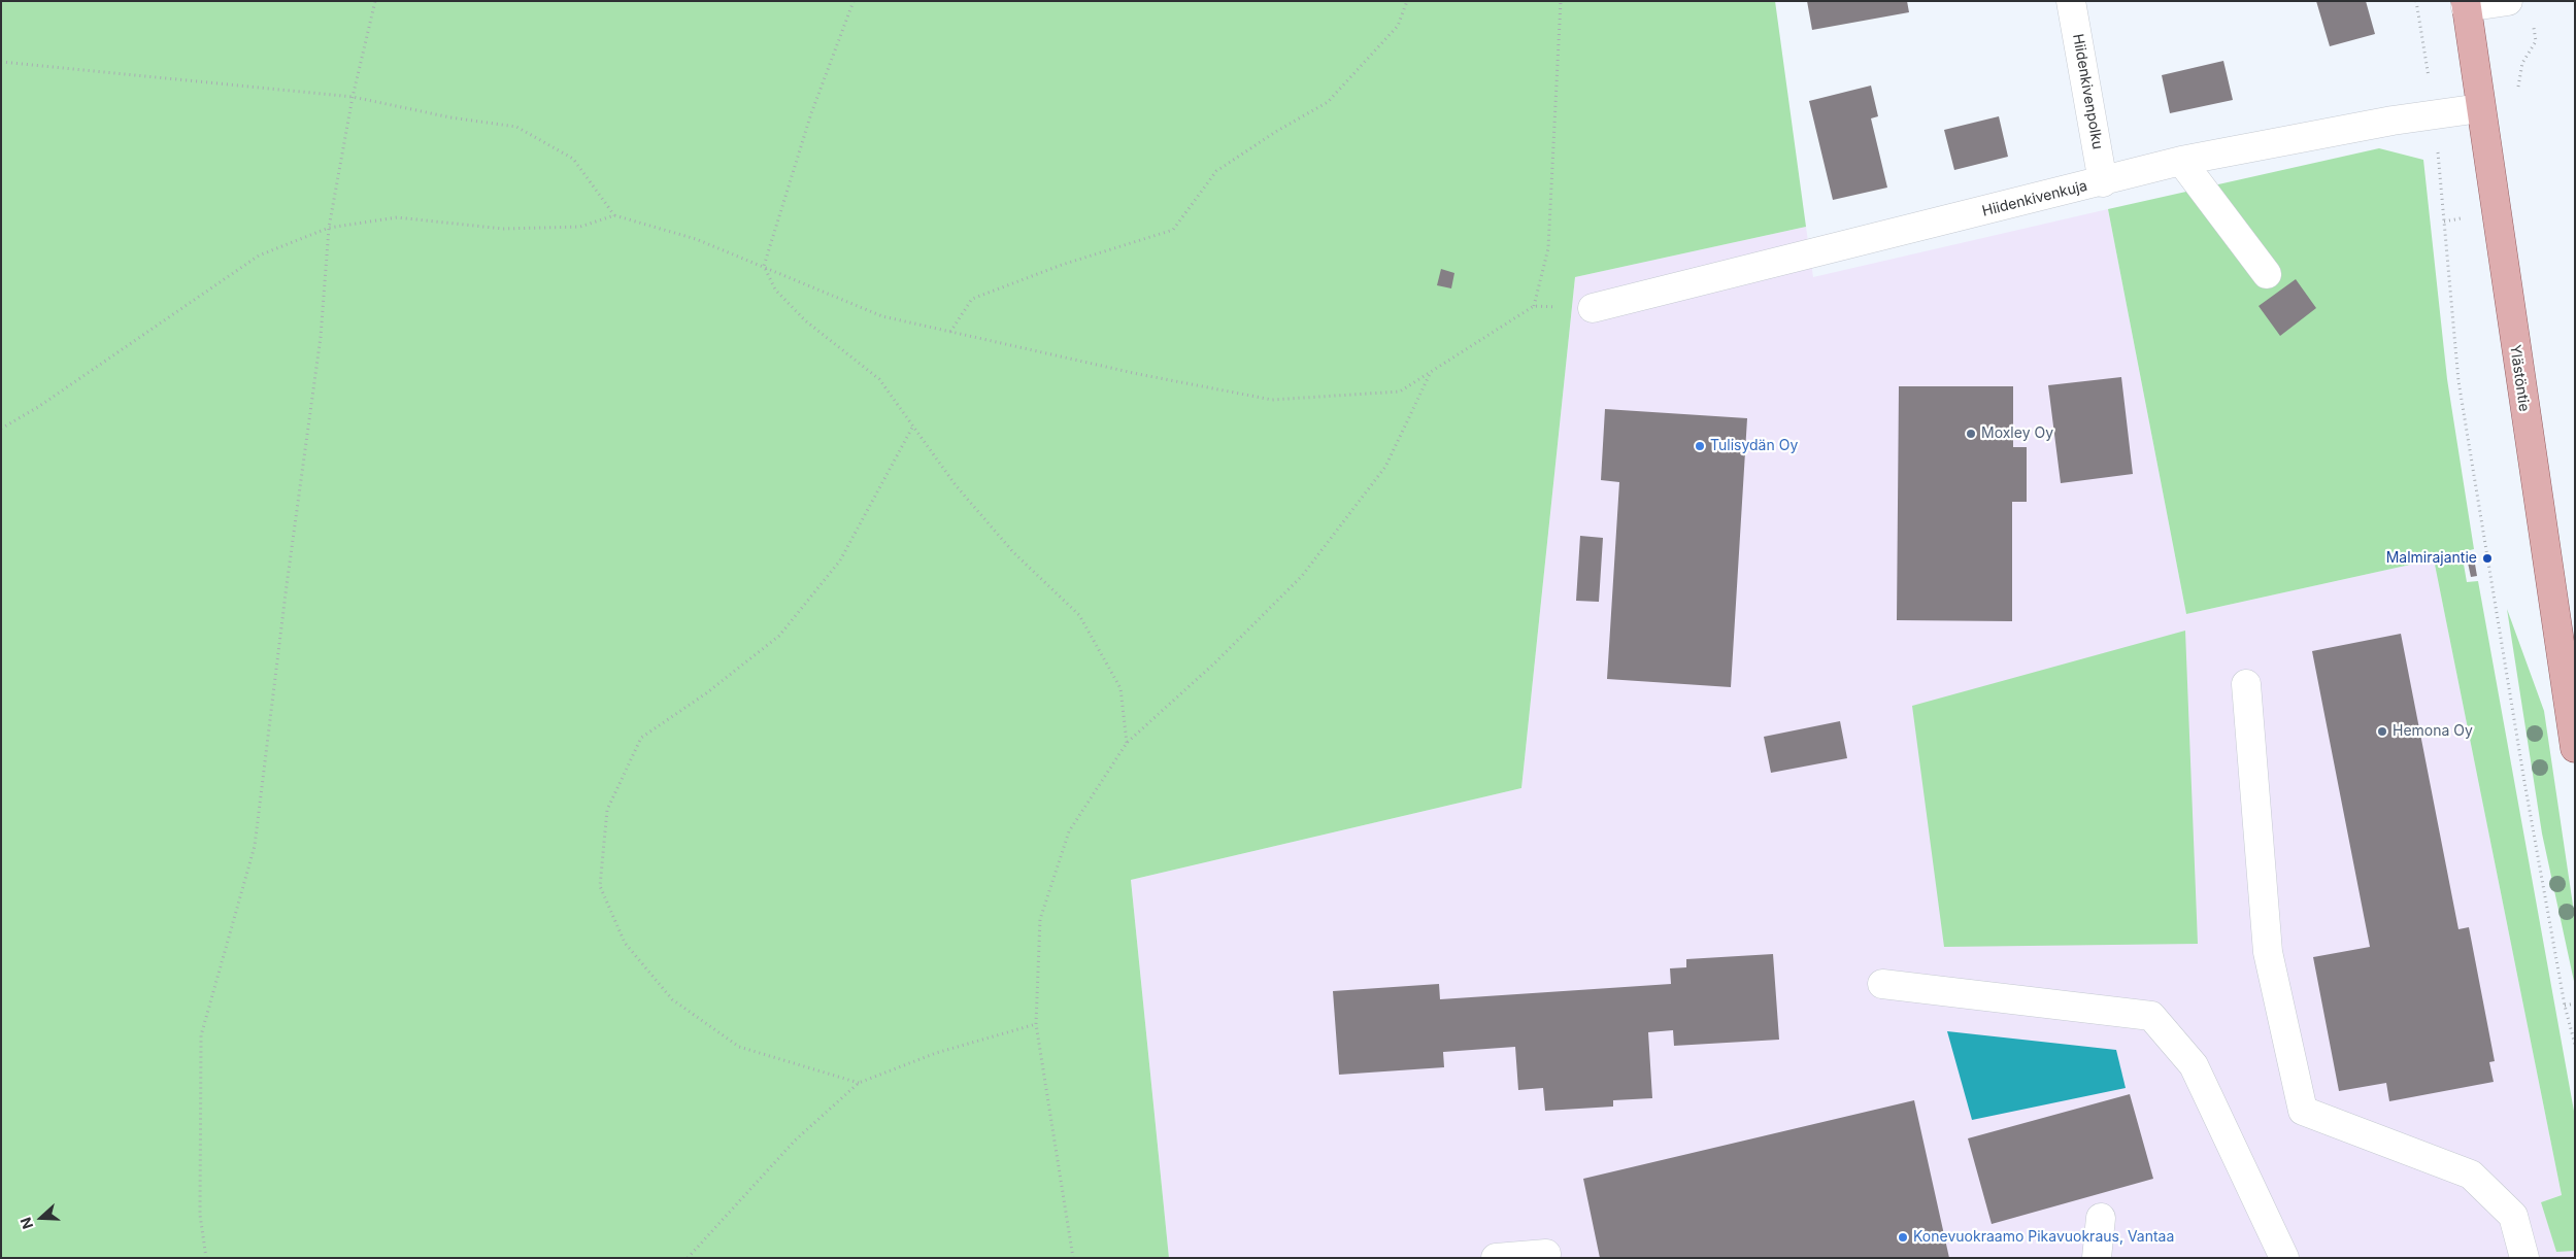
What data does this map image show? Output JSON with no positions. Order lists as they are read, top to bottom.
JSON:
{
  "streets": {
    "main road": ["Ylästöntie"],
    "street": ["Hiidenkivenpolku", "Hiidenkivenkuja"]
  },
  "crossings": [
    ["Hiidenkivenpolku", "Hiidenkivenkuja"],
    ["Hiidenkivenkuja", "Ylästöntie"]
  ],
  "places": [
    "Moxley Oy",
    "Tulisydän Oy",
    "Malmirajantie",
    "Hemona Oy",
    "Konevuokraamo Pikavuokraus, Vantaa"
  ],
  "north": "left"
}
